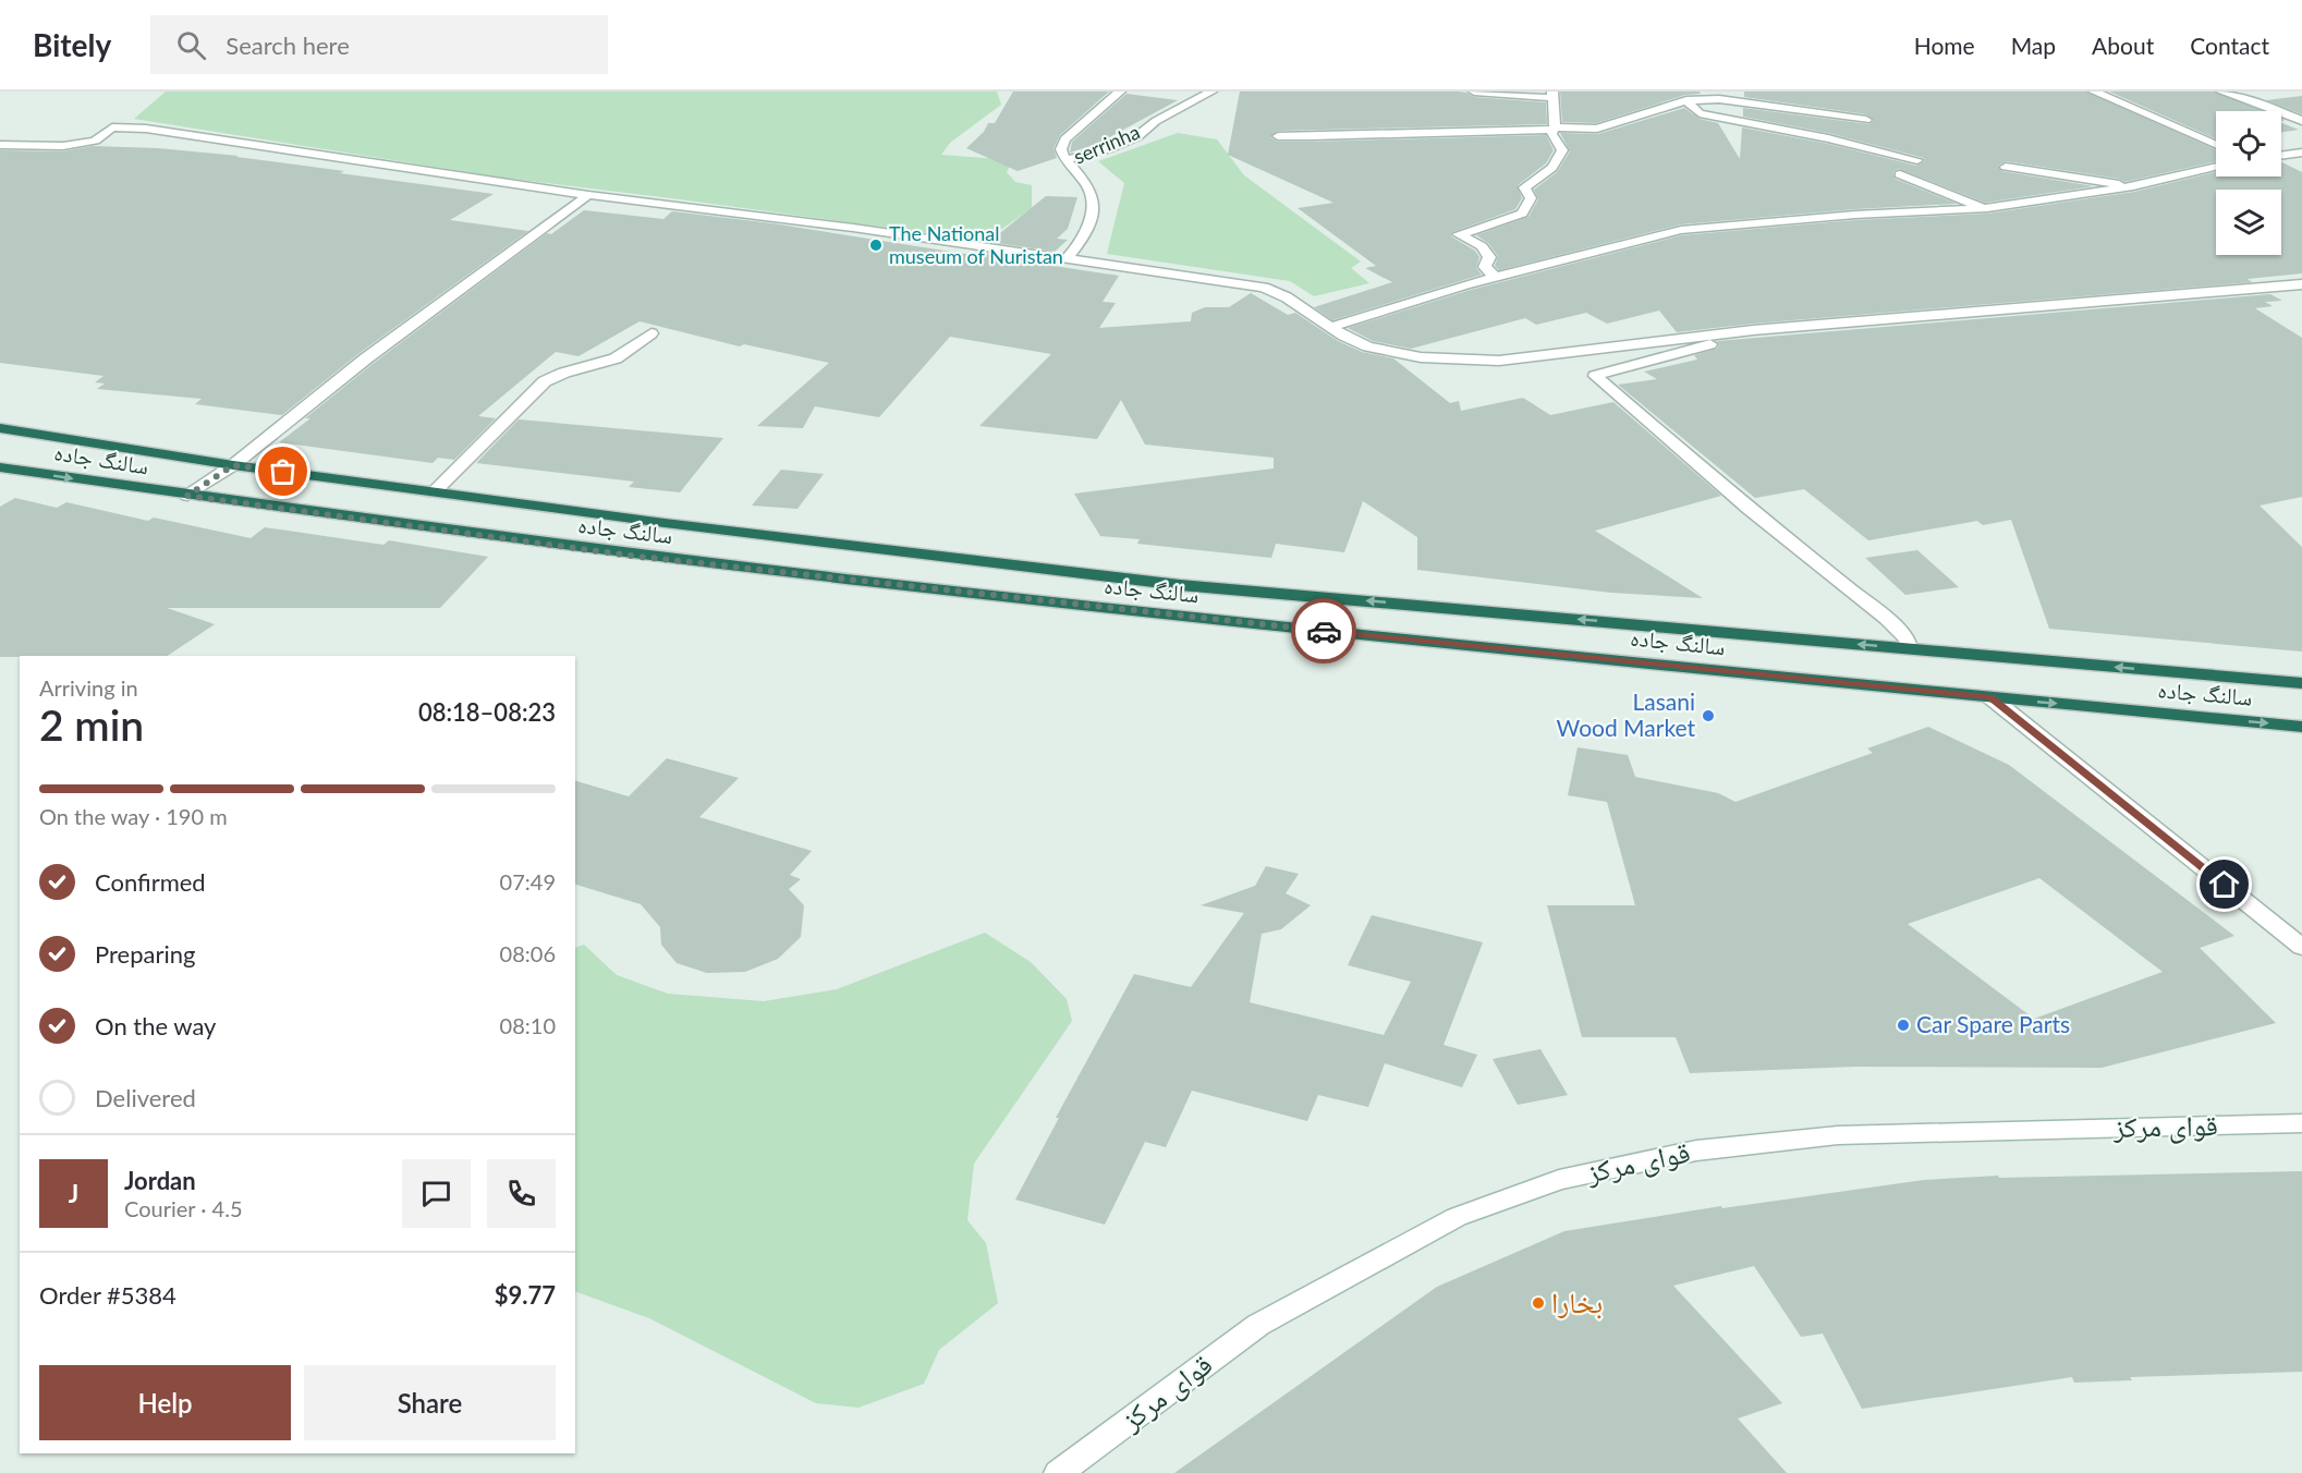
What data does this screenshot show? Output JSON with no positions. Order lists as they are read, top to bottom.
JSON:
{
  "streets": {
    "highway": ["سالنگ جاده"],
    "street": ["serrinha", "قوای مرکز"]
  },
  "places": [
    "The National museum of Nuristan",
    "Lasani Wood Market",
    "Car Spare Parts",
    "بخارا"
  ],
  "page": {
    "header": "Bitely",
    "search": "Search here",
    "nav": [
      "Home",
      "Map",
      "About",
      "Contact"
    ],
    "heading": ["2 min", "Arriving in", "08:18–08:23"],
    "panel": [
      "Jordan",
      "Courier · 4.5",
      "Order #5384",
      "$9.77"
    ],
    "bar": "On the way · 190 m",
    "list": [
      ["Confirmed", "07:49"],
      ["Preparing", "08:06"],
      ["On the way", "08:10"],
      "Delivered"
    ],
    "round": "J",
    "buttons": ["Help", "Share"]
  }
}
